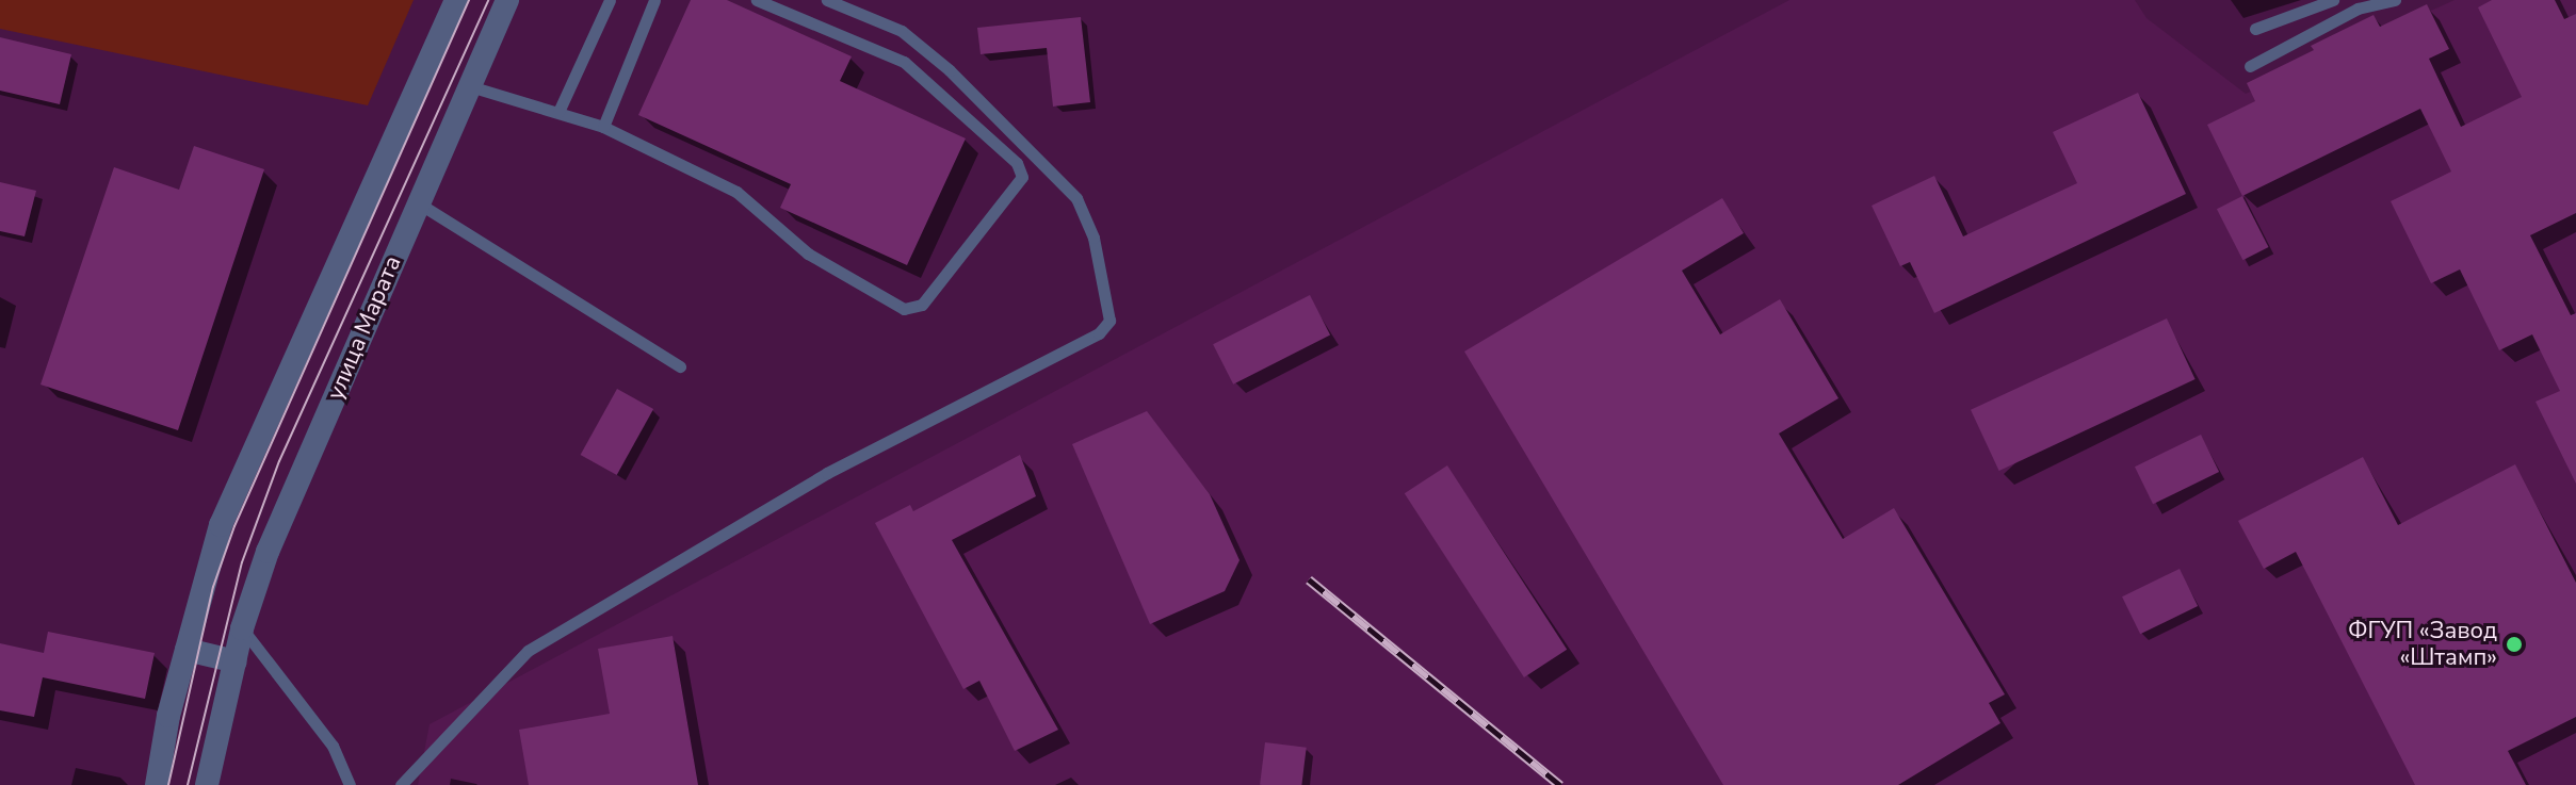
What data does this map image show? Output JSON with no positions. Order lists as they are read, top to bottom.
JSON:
{
  "streets": {
    "street": ["улица Марата"]
  },
  "places": ["ФГУП «Завод «Штамп»"]
}
